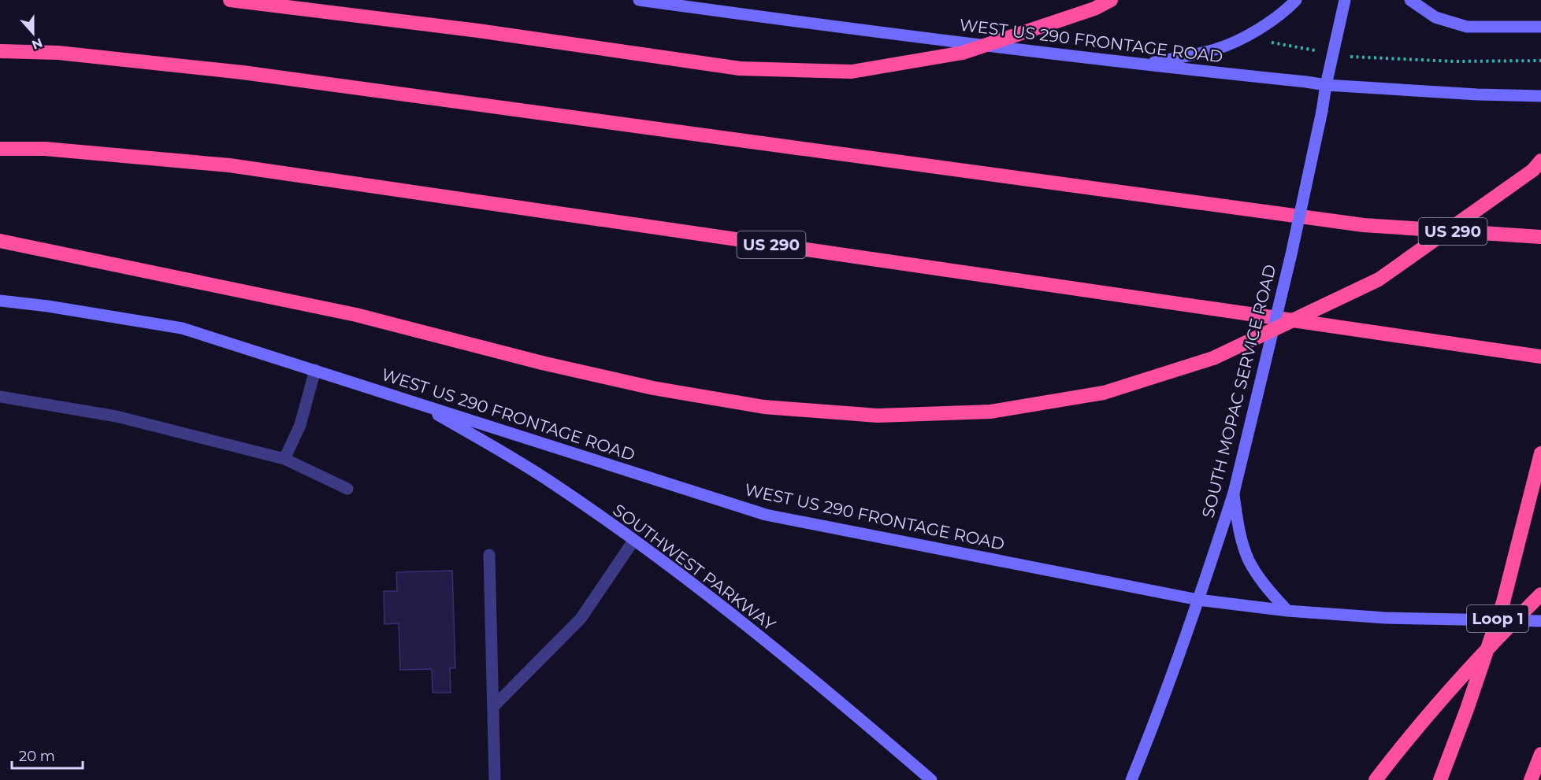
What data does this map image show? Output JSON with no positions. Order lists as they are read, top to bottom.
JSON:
{
  "streets": {
    "highway": ["US 290", "Loop 1"],
    "main road": ["WEST US 290 FRONTAGE ROAD", "SOUTH MOPAC SERVICE ROAD", "SOUTHWEST PARKWAY"]
  },
  "crossings": [
    ["WEST US 290 FRONTAGE ROAD", "SOUTH MOPAC SERVICE ROAD"],
    ["WEST US 290 FRONTAGE ROAD", "SOUTHWEST PARKWAY"]
  ],
  "scale_bar": "20 m",
  "north": "bottom"
}
